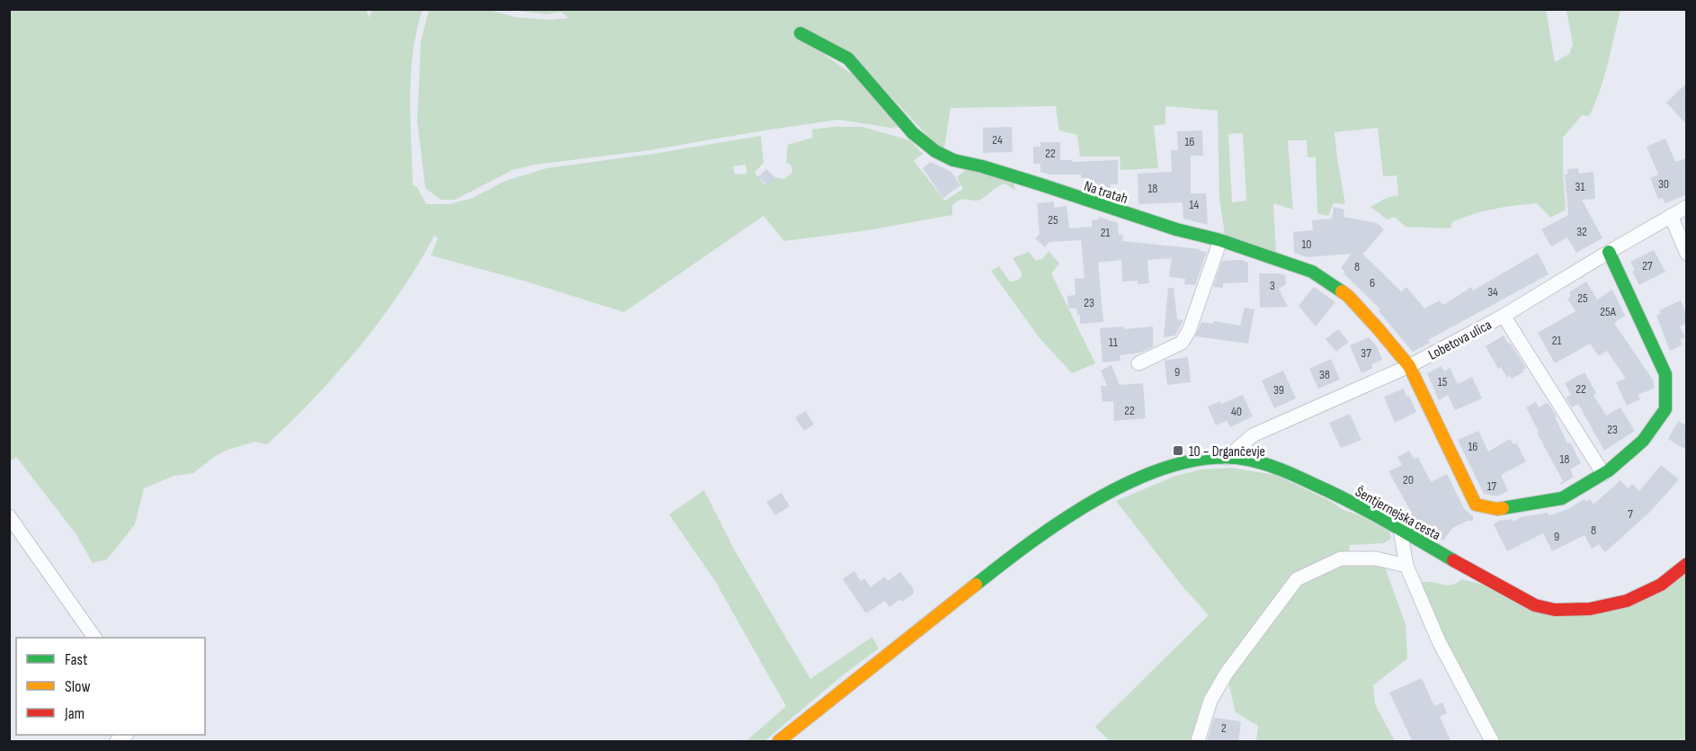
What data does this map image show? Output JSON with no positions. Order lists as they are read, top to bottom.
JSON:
{
  "streets": {
    "street": ["Na tratah", "Lobetova ulica", "Šentjernejska cesta"]
  },
  "crossings": [
    ["Na tratah", "Lobetova ulica"],
    ["Lobetova ulica", "Šentjernejska cesta"]
  ],
  "places": {
    "transit": ["10 ~ Drgančevje"]
  },
  "house_numbers": [
    "24",
    "16",
    "22",
    "30",
    "31",
    "18",
    "14",
    "25",
    "32",
    "21",
    "10",
    "27",
    "8",
    "6",
    "3",
    "34",
    "25",
    "23",
    "25A",
    "21",
    "11",
    "37",
    "9",
    "38",
    "15",
    "22",
    "39",
    "22",
    "40",
    "23",
    "16",
    "18",
    "20",
    "17",
    "7",
    "8",
    "9",
    "2"
  ],
  "legend": ["Fast", "Slow", "Jam"]
}
